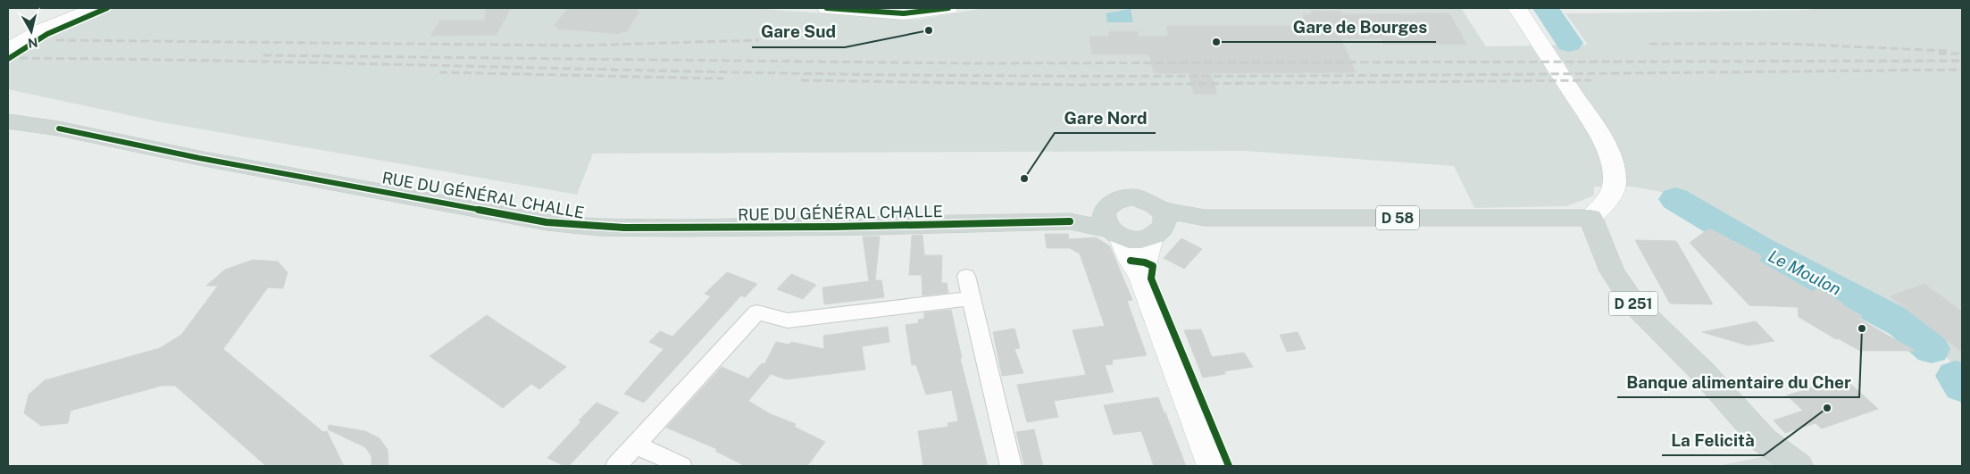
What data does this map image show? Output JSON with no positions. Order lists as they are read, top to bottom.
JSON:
{
  "streets": {
    "main road": ["RUE DU GÉNÉRAL CHALLE", "D 58", "D 251"]
  },
  "crossings": [
    ["RUE DU GÉNÉRAL CHALLE", "D 58"],
    ["D 58", "D 251"]
  ],
  "water": ["Le Moulon"],
  "places": [
    "Gare Sud",
    "Gare de Bourges",
    "Gare Nord",
    "Banque alimentaire du Cher",
    "La Felicità"
  ],
  "north": "bottom"
}
